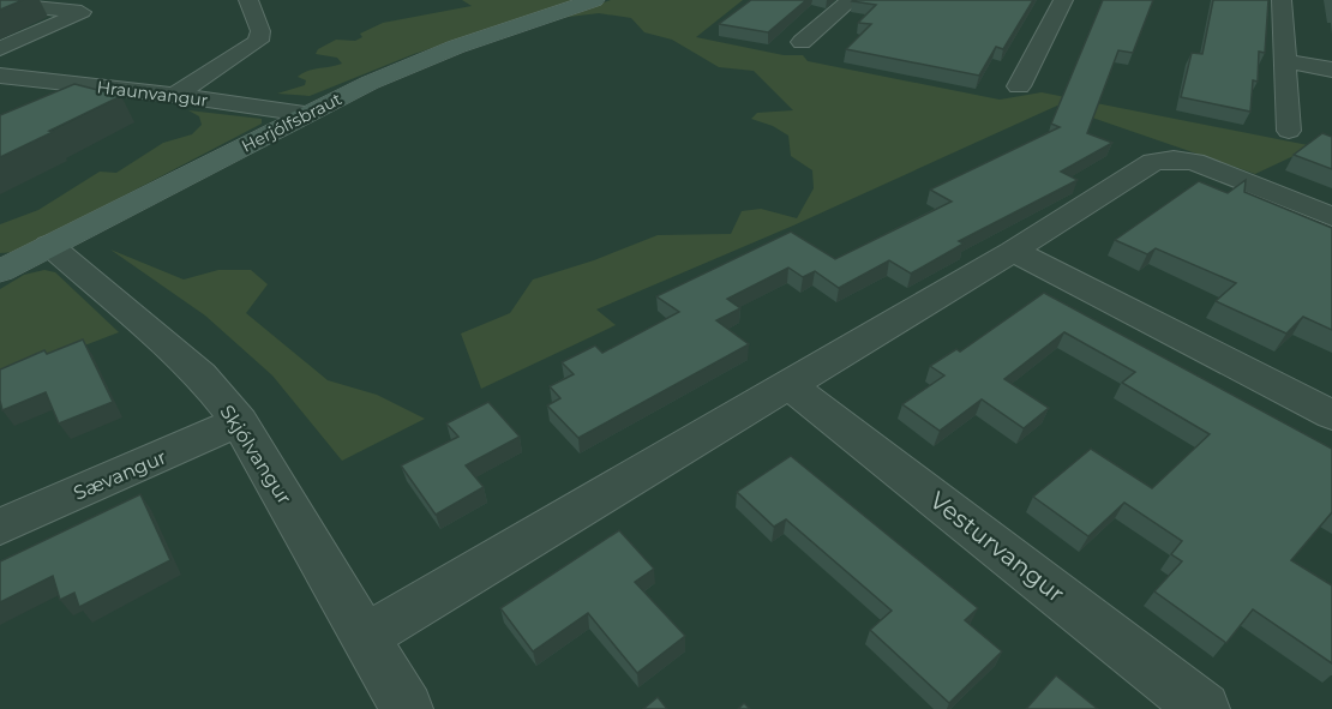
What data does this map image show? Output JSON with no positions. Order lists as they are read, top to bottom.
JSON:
{
  "streets": {
    "street": [
      "Hraunvangur",
      "Herjólfsbraut",
      "Skjólvangur",
      "Sævangur",
      "Vesturvangur"
    ]
  },
  "crossings": [
    ["Hraunvangur", "Herjólfsbraut"],
    ["Herjólfsbraut", "Skjólvangur"],
    ["Skjólvangur", "Sævangur"]
  ]
}
